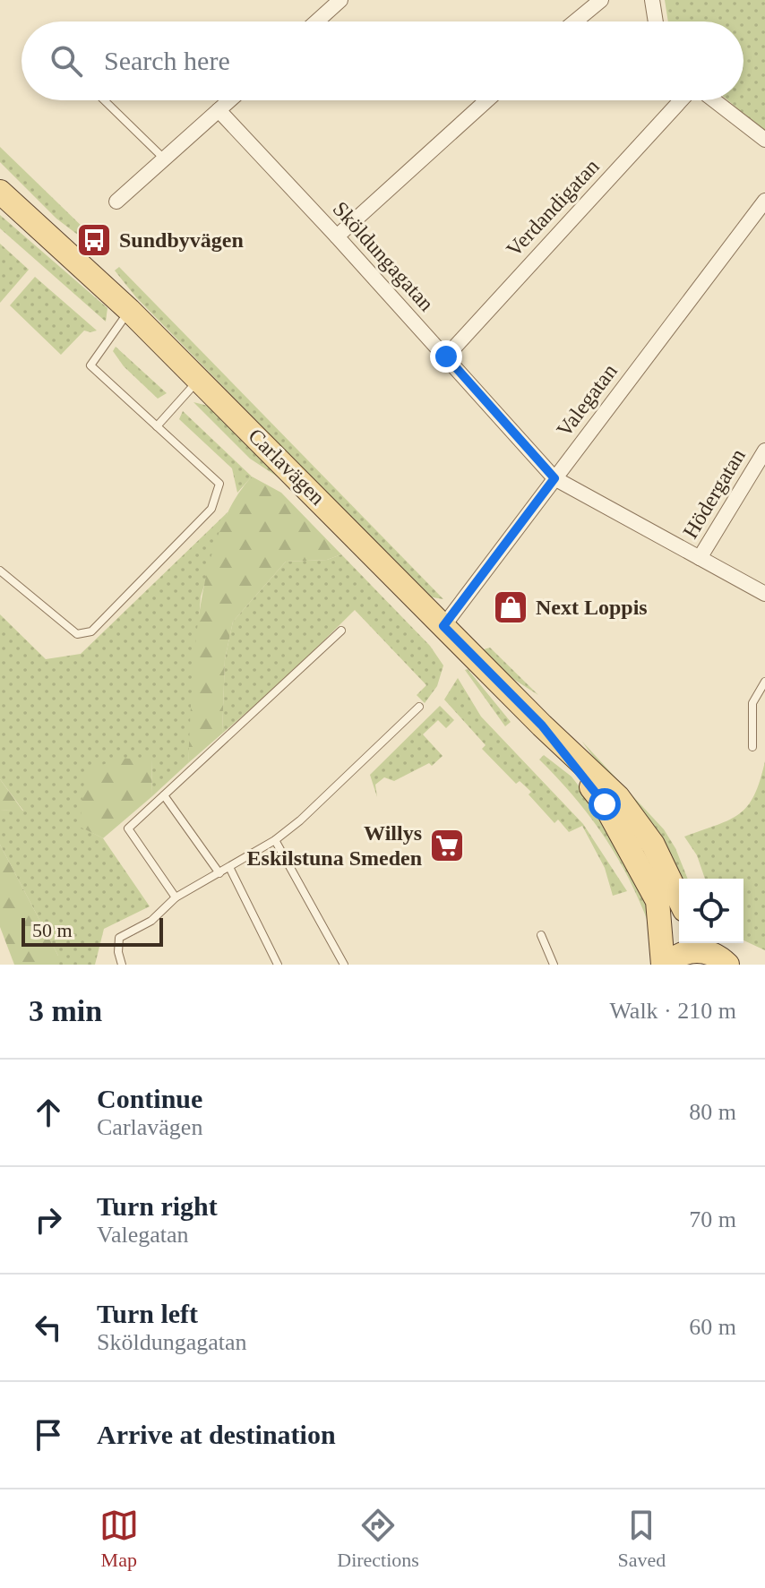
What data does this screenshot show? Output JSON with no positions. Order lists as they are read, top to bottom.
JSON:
{
  "streets": {
    "main road": ["Carlavägen"],
    "street": [
      "Verdandigatan",
      "Sköldungagatan",
      "Valegatan",
      "Hödergatan"
    ]
  },
  "crossings": [
    ["Verdandigatan", "Sköldungagatan"],
    ["Sköldungagatan", "Valegatan"],
    ["Sköldungagatan", "Hödergatan"],
    ["Valegatan", "Carlavägen"]
  ],
  "places": {
    "bus stop": ["Sundbyvägen"],
    "shop": ["Next Loppis"],
    "supermarket": ["Willys Eskilstuna Smeden"]
  },
  "scale_bar": "50 m",
  "page": {
    "search": "Search here",
    "scale": "50 m",
    "heading": ["3 min", "Walk · 210 m"],
    "list": [
      ["Continue", "Carlavägen", "80 m"],
      ["Turn right", "Valegatan", "70 m"],
      ["Turn left", "Sköldungagatan", "60 m"],
      "Arrive at destination"
    ],
    "nav": ["Map", "Directions", "Saved"]
  }
}
